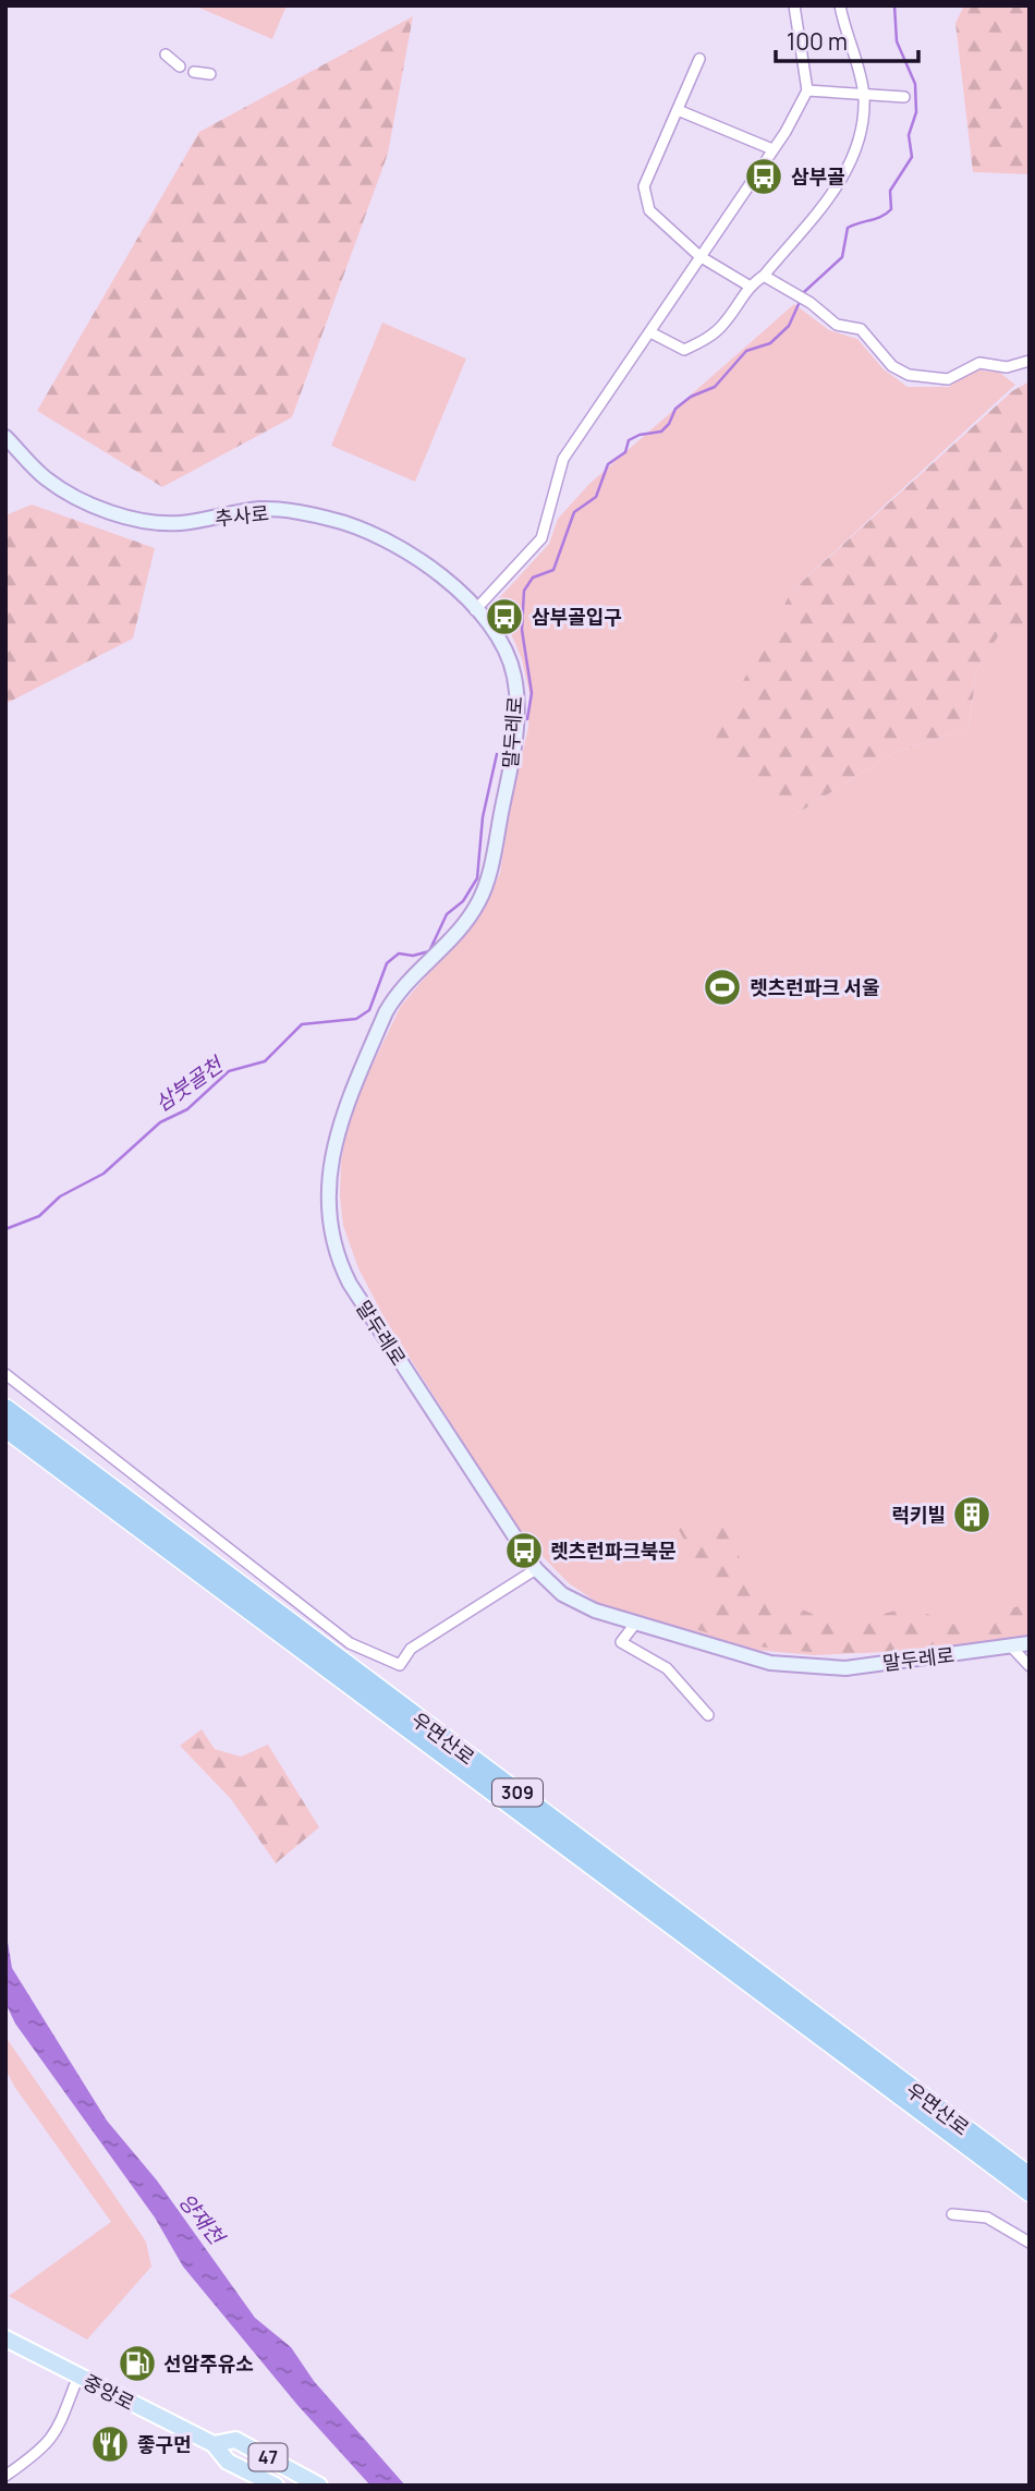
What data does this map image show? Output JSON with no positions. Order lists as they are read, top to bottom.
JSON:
{
  "streets": {
    "highway": ["우면산로", "309"],
    "main road": ["중앙로", "47"],
    "street": ["추사로", "말두레로"]
  },
  "crossings": [
    ["추사로", "말두레로"]
  ],
  "water": ["삼붓골천", "양재천"],
  "places": {
    "bus stop": ["삼부골", "삼부골입구", "렛츠런파크북문"],
    "sports": ["렛츠런파크 서울"],
    "building": ["럭키빌"],
    "fuel station": ["선암주유소"],
    "restaurant": ["좋구먼"]
  },
  "scale_bar": "100 m"
}
